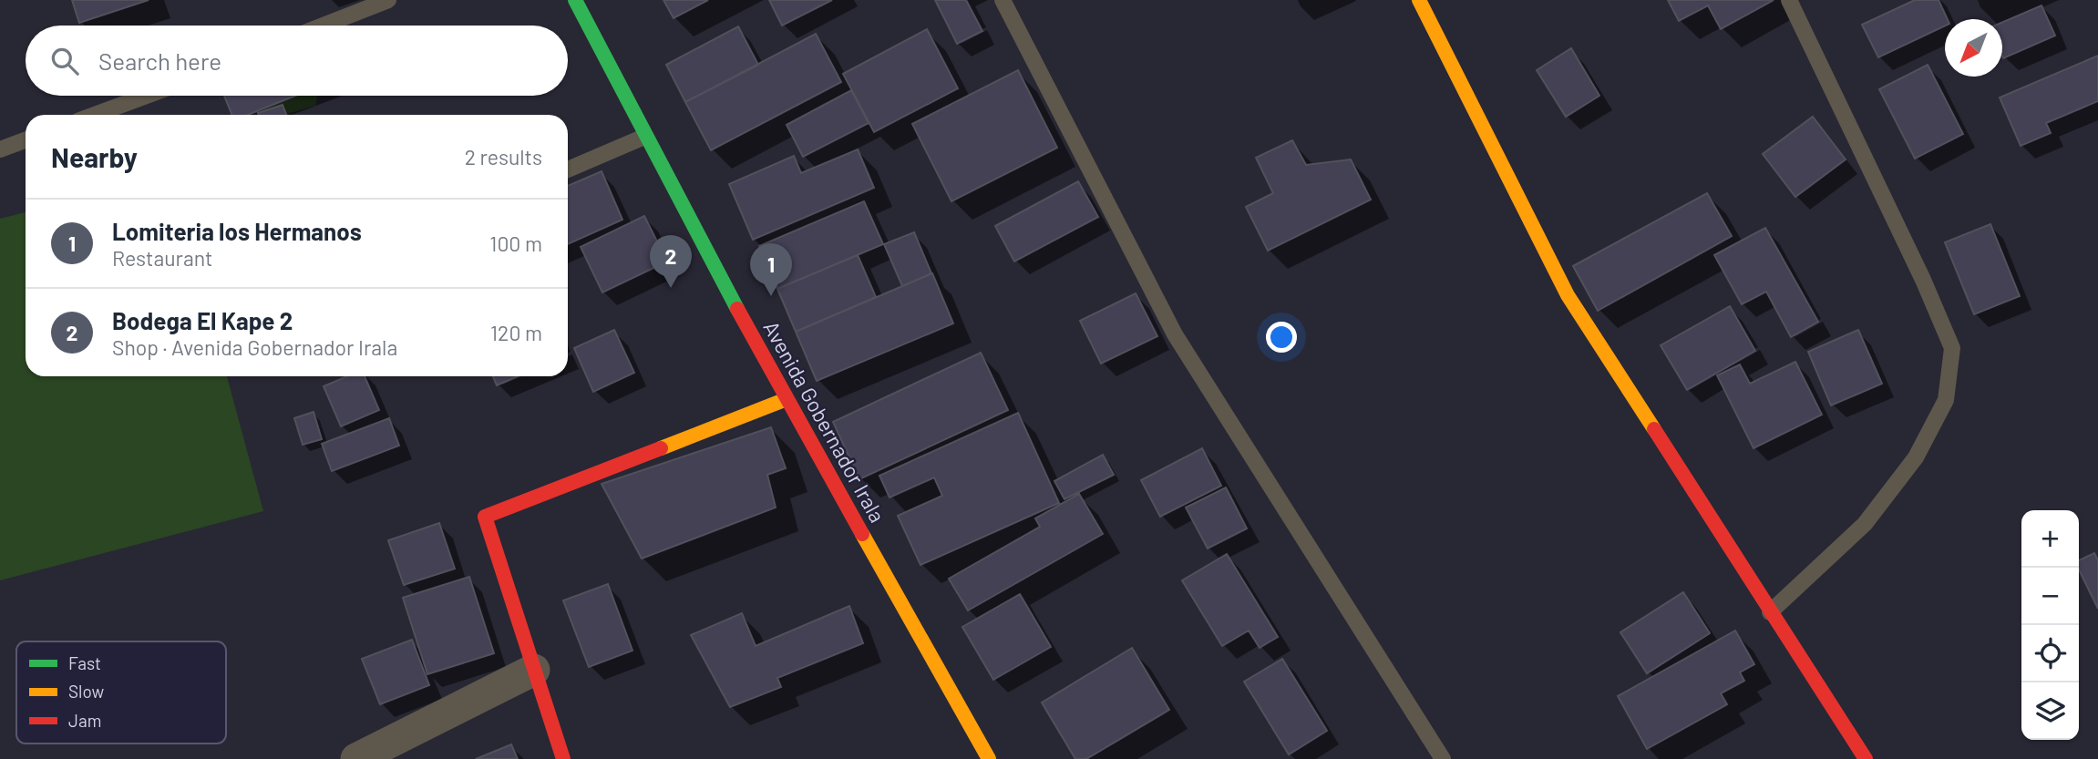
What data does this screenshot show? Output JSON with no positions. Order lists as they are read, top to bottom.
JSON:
{
  "streets": {
    "street": ["Avenida Gobernador Irala"]
  },
  "legend": ["Fast", "Slow", "Jam"],
  "north": "bottom left",
  "page": {
    "search": "Search here",
    "heading": ["Nearby", "2 results"],
    "list": [
      {
        "mark": "1",
        "name": "Lomiteria los Hermanos",
        "note": "Restaurant",
        "value": "100 m"
      },
      {
        "mark": "2",
        "name": "Bodega El Kape 2",
        "note": "Shop · Avenida Gobernador Irala",
        "value": "120 m"
      }
    ],
    "pins": ["2", "1"],
    "map_buttons": ["+", "−"]
  }
}
